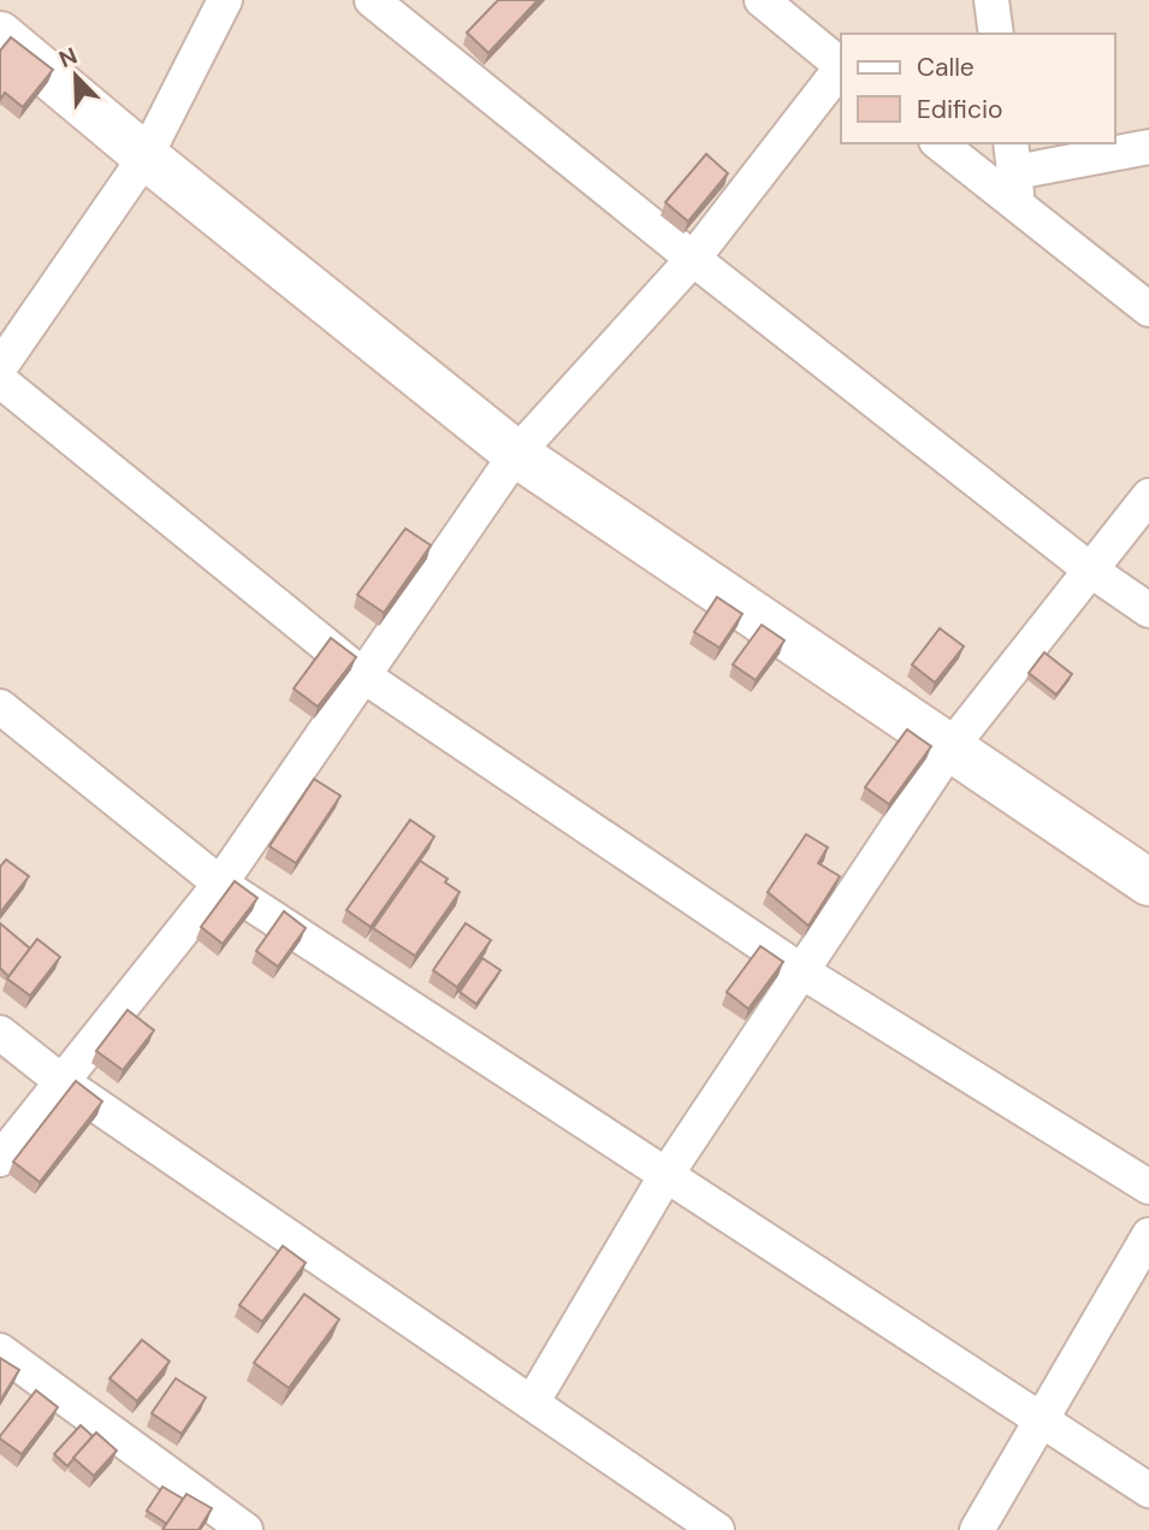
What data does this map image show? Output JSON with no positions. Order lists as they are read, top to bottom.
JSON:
{
  "legend": ["Calle", "Edificio"],
  "north": "top left"
}
